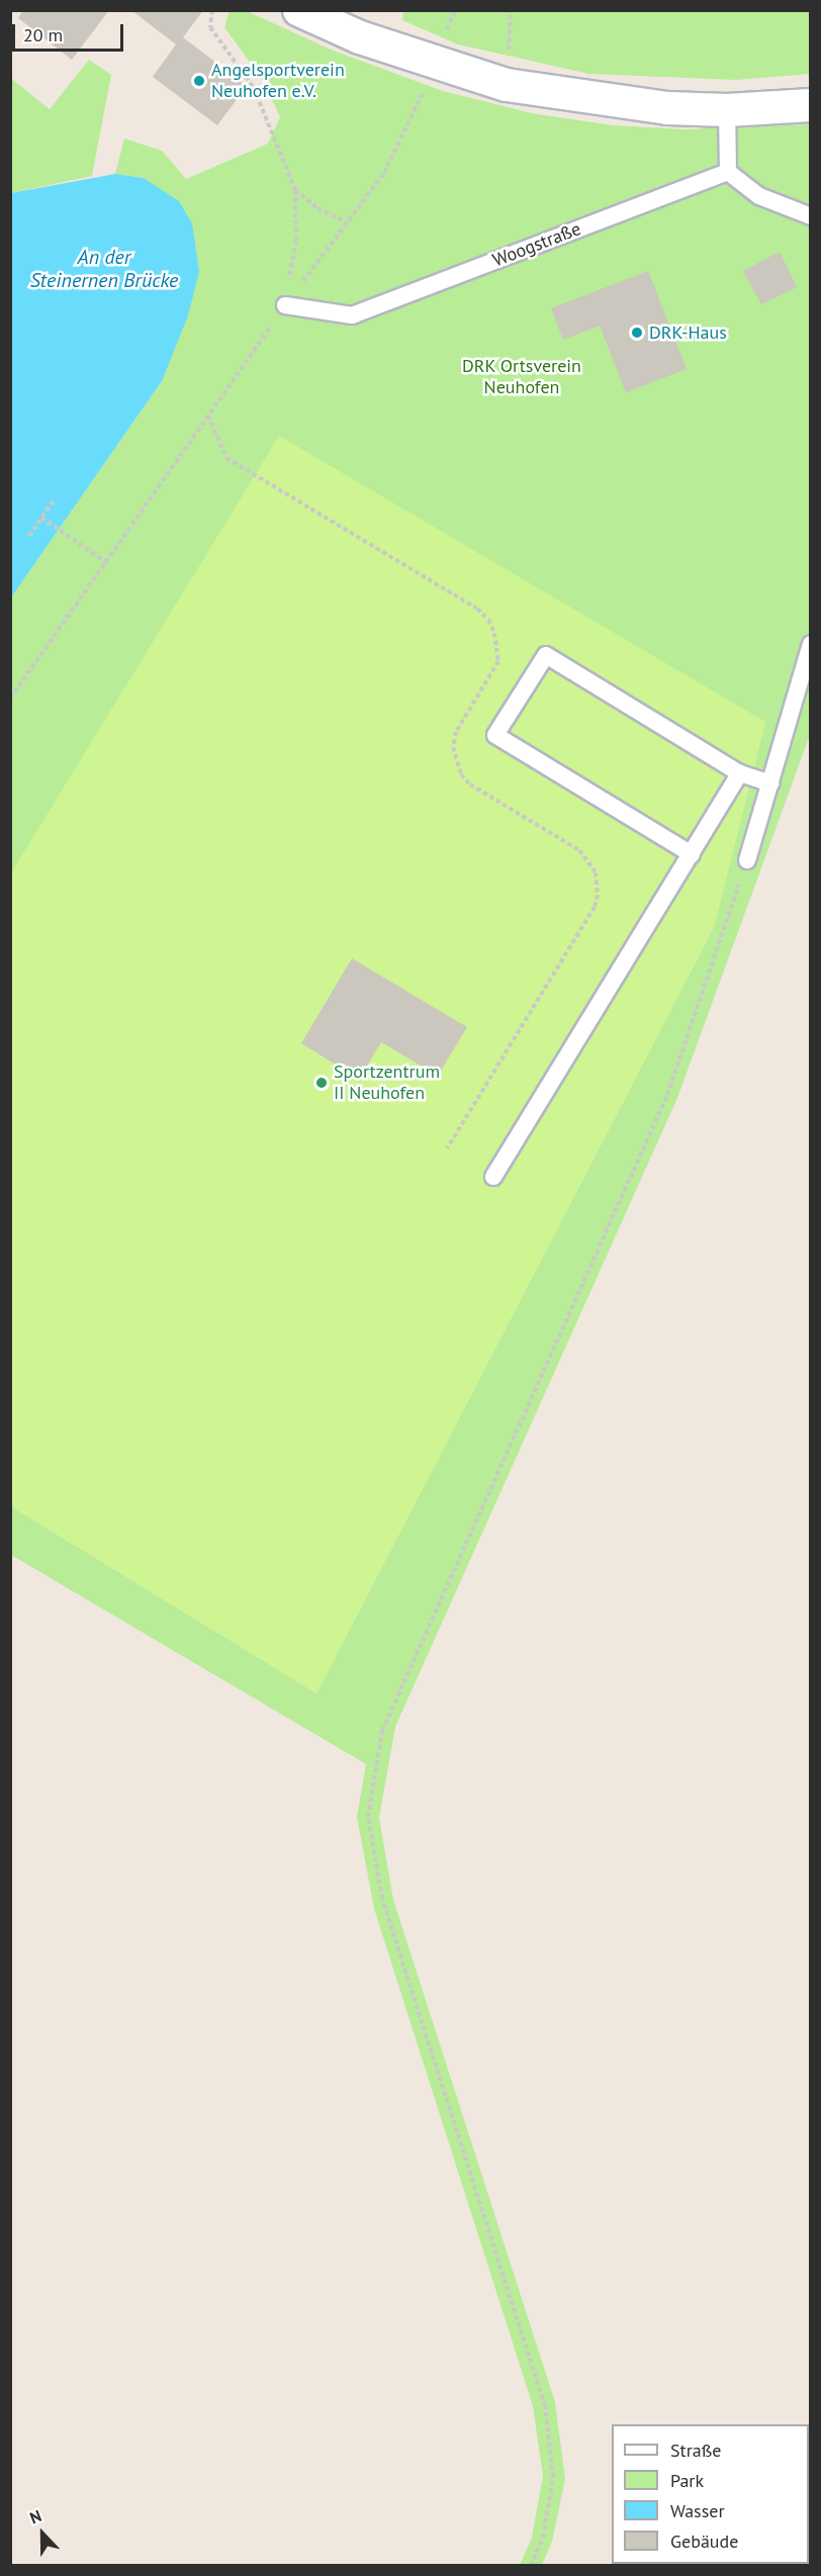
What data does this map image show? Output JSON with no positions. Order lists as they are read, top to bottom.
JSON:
{
  "streets": {
    "lane": ["Woogstraße"]
  },
  "water": ["An der Steinernen Brücke"],
  "parks": ["DRK Ortsverein Neuhofen"],
  "places": ["Angelsportverein Neuhofen e.V.", "DRK-Haus", "Sportzentrum II Neuhofen"],
  "legend": [
    "Straße",
    "Park",
    "Wasser",
    "Gebäude"
  ],
  "scale_bar": "20 m",
  "north": "top"
}
